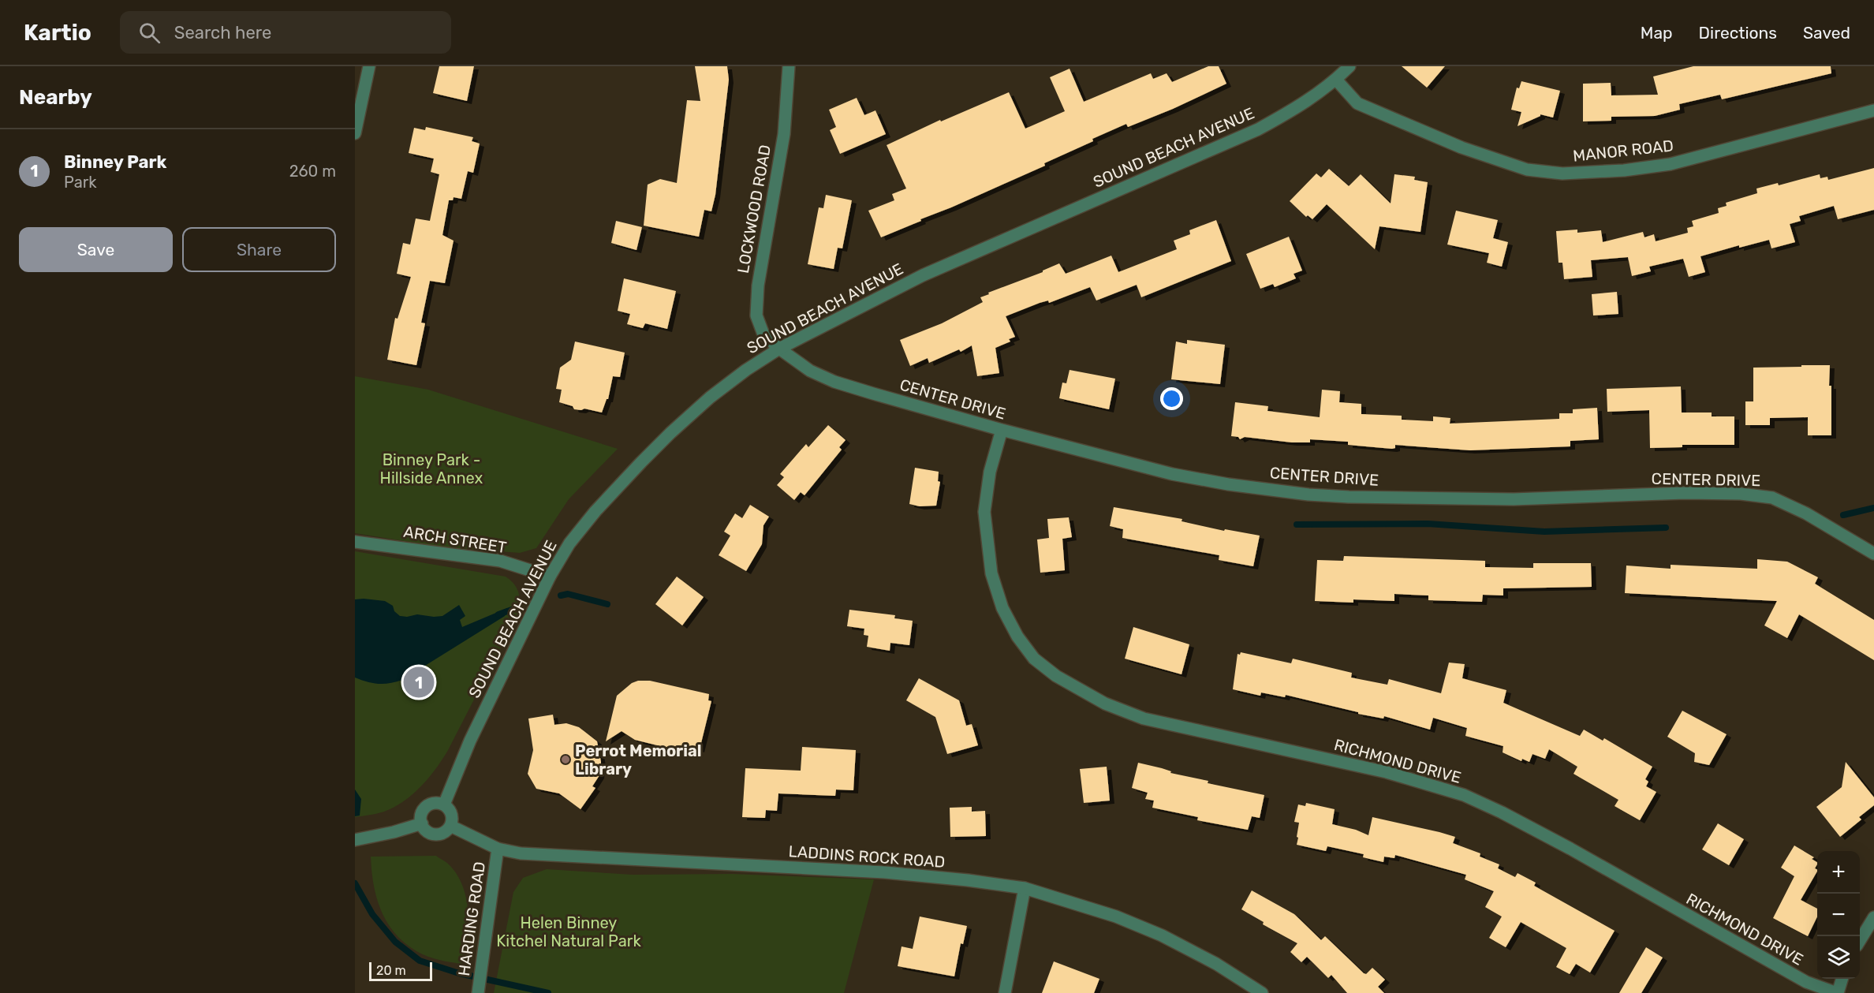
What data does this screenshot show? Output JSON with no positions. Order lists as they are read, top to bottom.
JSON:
{
  "streets": {
    "street": [
      "SOUND BEACH AVENUE",
      "MANOR ROAD",
      "LOCKWOOD ROAD",
      "CENTER DRIVE",
      "ARCH STREET",
      "RICHMOND DRIVE",
      "LADDINS ROCK ROAD",
      "HARDING ROAD"
    ]
  },
  "crossings": [
    ["SOUND BEACH AVENUE", "MANOR ROAD"],
    ["SOUND BEACH AVENUE", "LOCKWOOD ROAD"],
    ["SOUND BEACH AVENUE", "CENTER DRIVE"],
    ["SOUND BEACH AVENUE", "ARCH STREET"],
    ["SOUND BEACH AVENUE", "LADDINS ROCK ROAD"],
    ["LOCKWOOD ROAD", "CENTER DRIVE"],
    ["CENTER DRIVE", "RICHMOND DRIVE"],
    ["LADDINS ROCK ROAD", "HARDING ROAD"]
  ],
  "parks": ["Binney Park - Hillside Annex", "Helen Binney Kitchel Natural Park"],
  "places": ["Perrot Memorial Library"],
  "scale_bar": "20 m",
  "page": {
    "header": "Kartio",
    "search": "Search here",
    "nav": ["Map", "Directions", "Saved"],
    "heading": "Nearby",
    "list": [
      {
        "mark": "1",
        "name": "Binney Park",
        "note": "Park",
        "value": "260 m"
      }
    ],
    "buttons": ["Save", "Share"],
    "pins": "1",
    "map_buttons": ["+", "−"],
    "scale": "20 m"
  }
}
